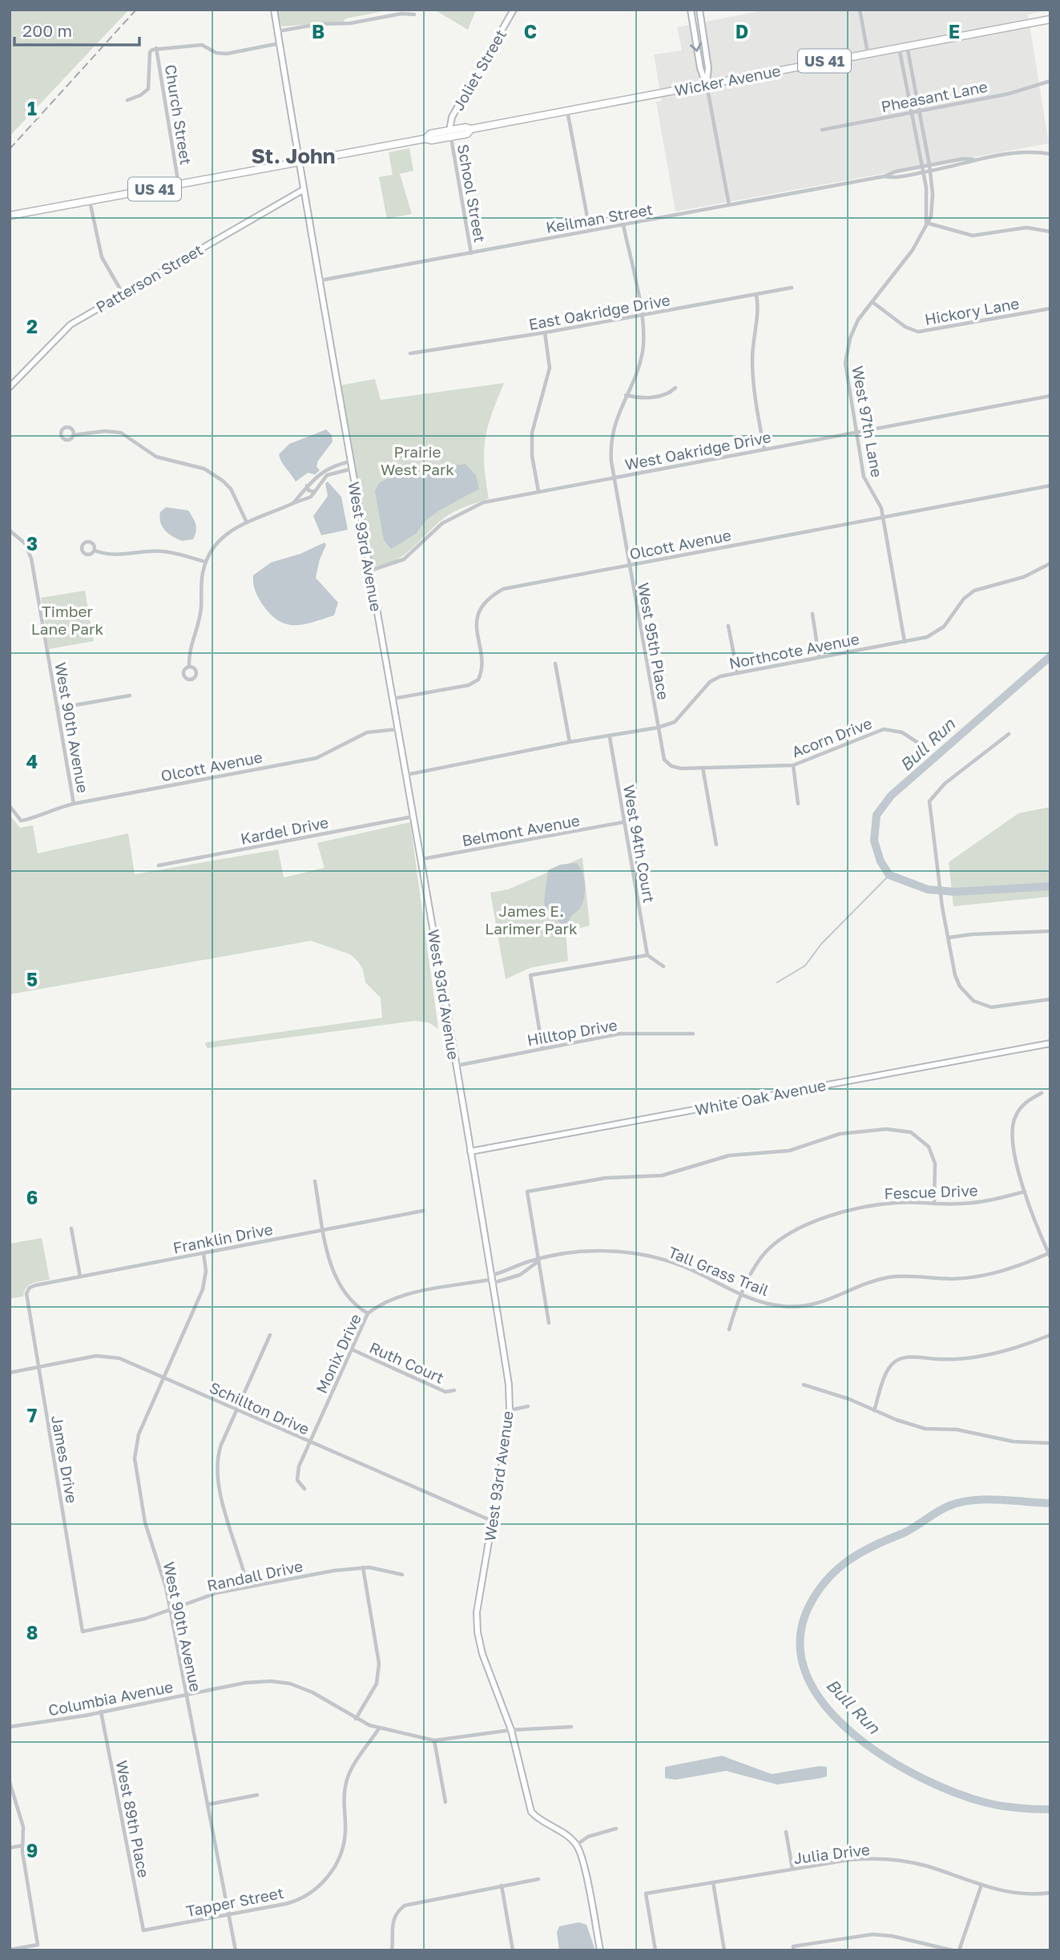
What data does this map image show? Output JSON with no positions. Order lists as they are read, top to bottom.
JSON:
{
  "streets": {
    "highway": ["US 41", "Wicker Avenue"],
    "street": [
      "Joliet Street",
      "Pheasant Lane",
      "Church Street",
      "School Street",
      "Keilman Street",
      "Patterson Street",
      "Hickory Lane",
      "East Oakridge Drive",
      "West 97th Lane",
      "West Oakridge Drive",
      "Olcott Avenue",
      "West 93rd Avenue",
      "West 95th Place",
      "Northcote Avenue",
      "West 90th Avenue",
      "Acorn Drive",
      "Kardel Drive",
      "Belmont Avenue",
      "West 94th Court",
      "Hilltop Drive",
      "White Oak Avenue",
      "Fescue Drive",
      "Franklin Drive",
      "Tall Grass Trail",
      "Monix Drive",
      "Ruth Court",
      "Schillton Drive",
      "James Drive",
      "Randall Drive",
      "Columbia Avenue",
      "West 89th Place",
      "Julia Drive",
      "Tapper Street"
    ]
  },
  "crossings": [
    ["Joliet Street", "Wicker Avenue"],
    ["Joliet Street", "School Street"],
    ["Wicker Avenue", "Church Street"],
    ["Wicker Avenue", "School Street"],
    ["Wicker Avenue", "West 97th Lane"],
    ["Wicker Avenue", "West 93rd Avenue"],
    ["Pheasant Lane", "West 97th Lane"],
    ["School Street", "Keilman Street"],
    ["Keilman Street", "West 97th Lane"],
    ["Keilman Street", "West 93rd Avenue"],
    ["Keilman Street", "West 95th Place"],
    ["Patterson Street", "West 93rd Avenue"],
    ["Hickory Lane", "West 97th Lane"],
    ["East Oakridge Drive", "West 95th Place"],
    ["West 97th Lane", "West Oakridge Drive"],
    ["West 97th Lane", "Olcott Avenue"],
    ["West 97th Lane", "Northcote Avenue"],
    ["West Oakridge Drive", "West 93rd Avenue"],
    ["West Oakridge Drive", "West 95th Place"],
    ["Olcott Avenue", "West 93rd Avenue"],
    ["Olcott Avenue", "West 95th Place"],
    ["Olcott Avenue", "West 90th Avenue"],
    ["West 93rd Avenue", "Northcote Avenue"],
    ["West 93rd Avenue", "Kardel Drive"],
    ["West 93rd Avenue", "Belmont Avenue"],
    ["West 93rd Avenue", "Hilltop Drive"],
    ["West 93rd Avenue", "White Oak Avenue"],
    ["West 93rd Avenue", "Tall Grass Trail"],
    ["West 93rd Avenue", "Monix Drive"],
    ["West 93rd Avenue", "Schillton Drive"],
    ["West 93rd Avenue", "Columbia Avenue"],
    ["West 95th Place", "Northcote Avenue"],
    ["West 95th Place", "Acorn Drive"],
    ["Northcote Avenue", "West 94th Court"],
    ["West 90th Avenue", "Franklin Drive"],
    ["West 90th Avenue", "Schillton Drive"],
    ["West 90th Avenue", "Randall Drive"],
    ["West 90th Avenue", "Columbia Avenue"],
    ["West 90th Avenue", "Tapper Street"],
    ["Belmont Avenue", "West 94th Court"],
    ["Fescue Drive", "Tall Grass Trail"],
    ["Franklin Drive", "James Drive"],
    ["Tall Grass Trail", "Monix Drive"],
    ["Monix Drive", "Ruth Court"],
    ["Monix Drive", "Schillton Drive"],
    ["Schillton Drive", "James Drive"],
    ["James Drive", "Randall Drive"],
    ["Columbia Avenue", "West 89th Place"],
    ["Columbia Avenue", "Tapper Street"],
    ["West 89th Place", "Tapper Street"]
  ],
  "districts": ["St. John"],
  "water": ["Bull Run"],
  "parks": ["Prairie West Park", "Timber Lane Park", "James E. Larimer Park"],
  "scale_bar": "200 m",
  "grid": {
    "columns": [
      "B",
      "C",
      "D",
      "E"
    ],
    "rows": [
      "1",
      "2",
      "3",
      "4",
      "5",
      "6",
      "7",
      "8",
      "9"
    ]
  }
}
